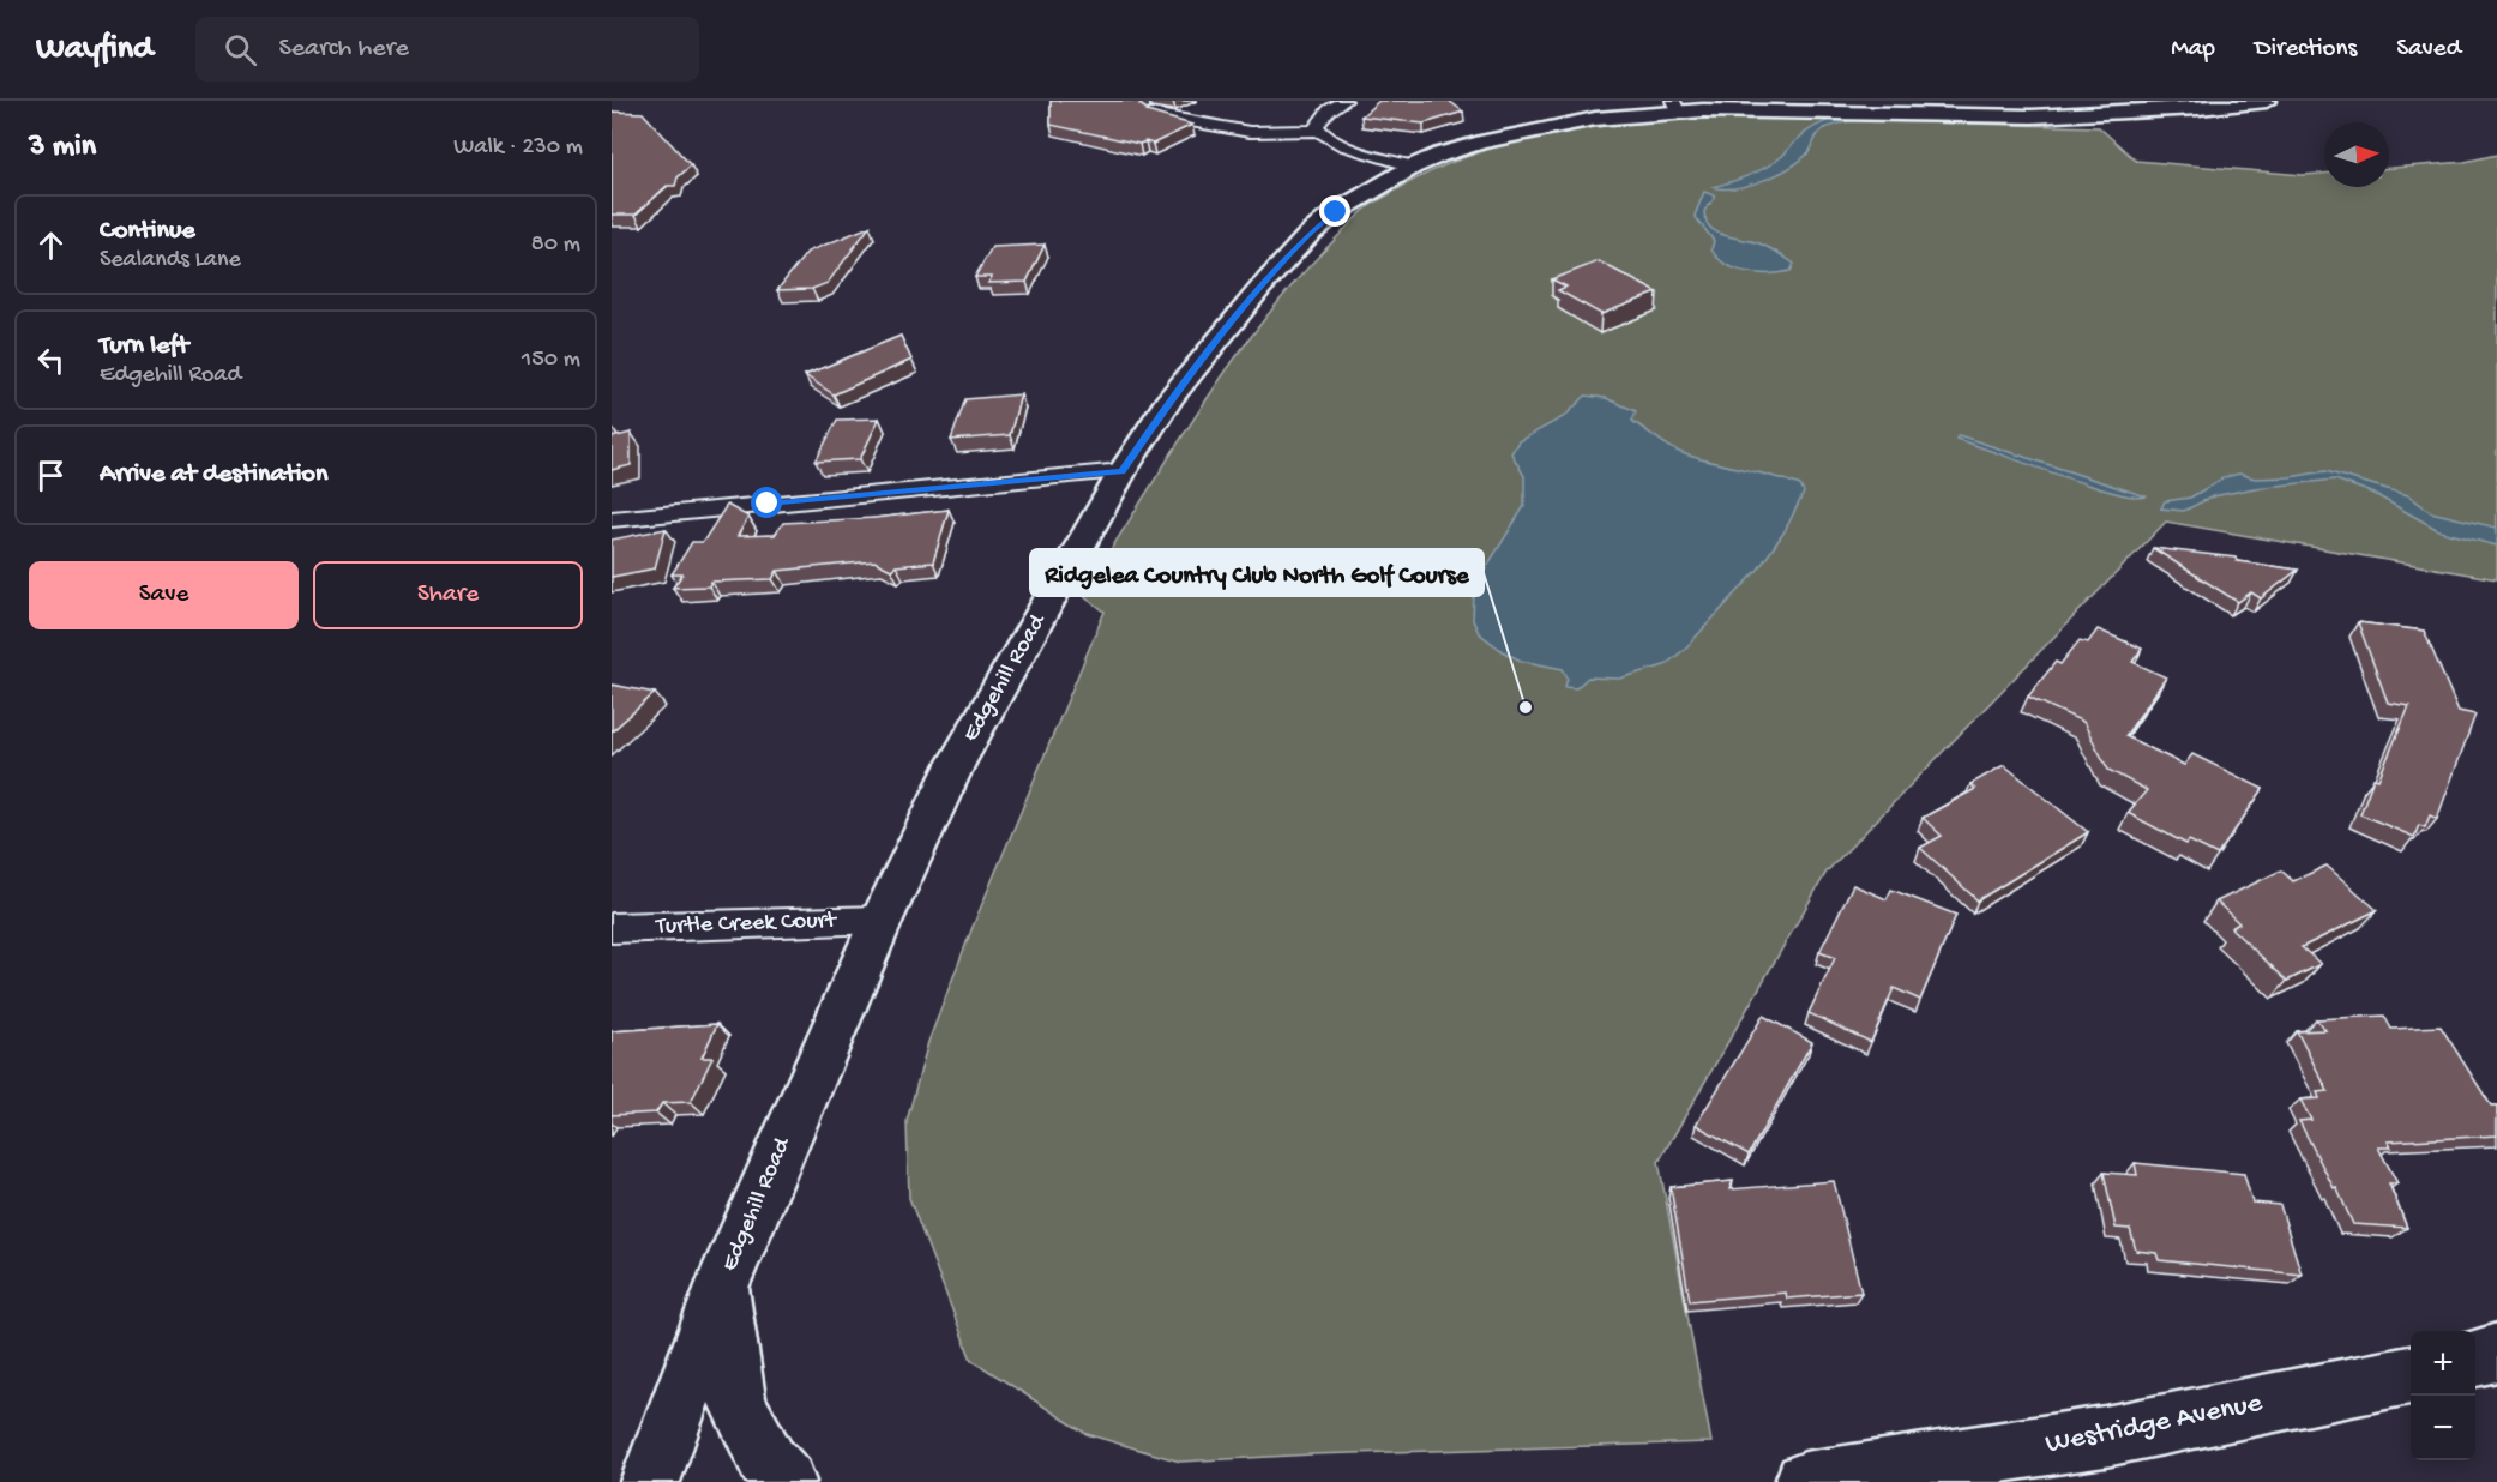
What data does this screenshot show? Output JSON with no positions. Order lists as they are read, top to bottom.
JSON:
{
  "streets": {
    "street": ["Edgehill Road", "Turtle Creek Court", "Westridge Avenue"]
  },
  "crossings": [
    ["Edgehill Road", "Turtle Creek Court"]
  ],
  "places": ["Ridgelea Country Club North Golf Course"],
  "north": "right",
  "page": {
    "header": "Wayfind",
    "search": "Search here",
    "nav": ["Map", "Directions", "Saved"],
    "heading": ["3 min", "Walk · 230 m"],
    "list": [
      ["Continue", "Sealands Lane", "80 m"],
      ["Turn left", "Edgehill Road", "150 m"],
      "Arrive at destination"
    ],
    "buttons": ["Save", "Share"],
    "map_buttons": ["+", "−"]
  }
}
